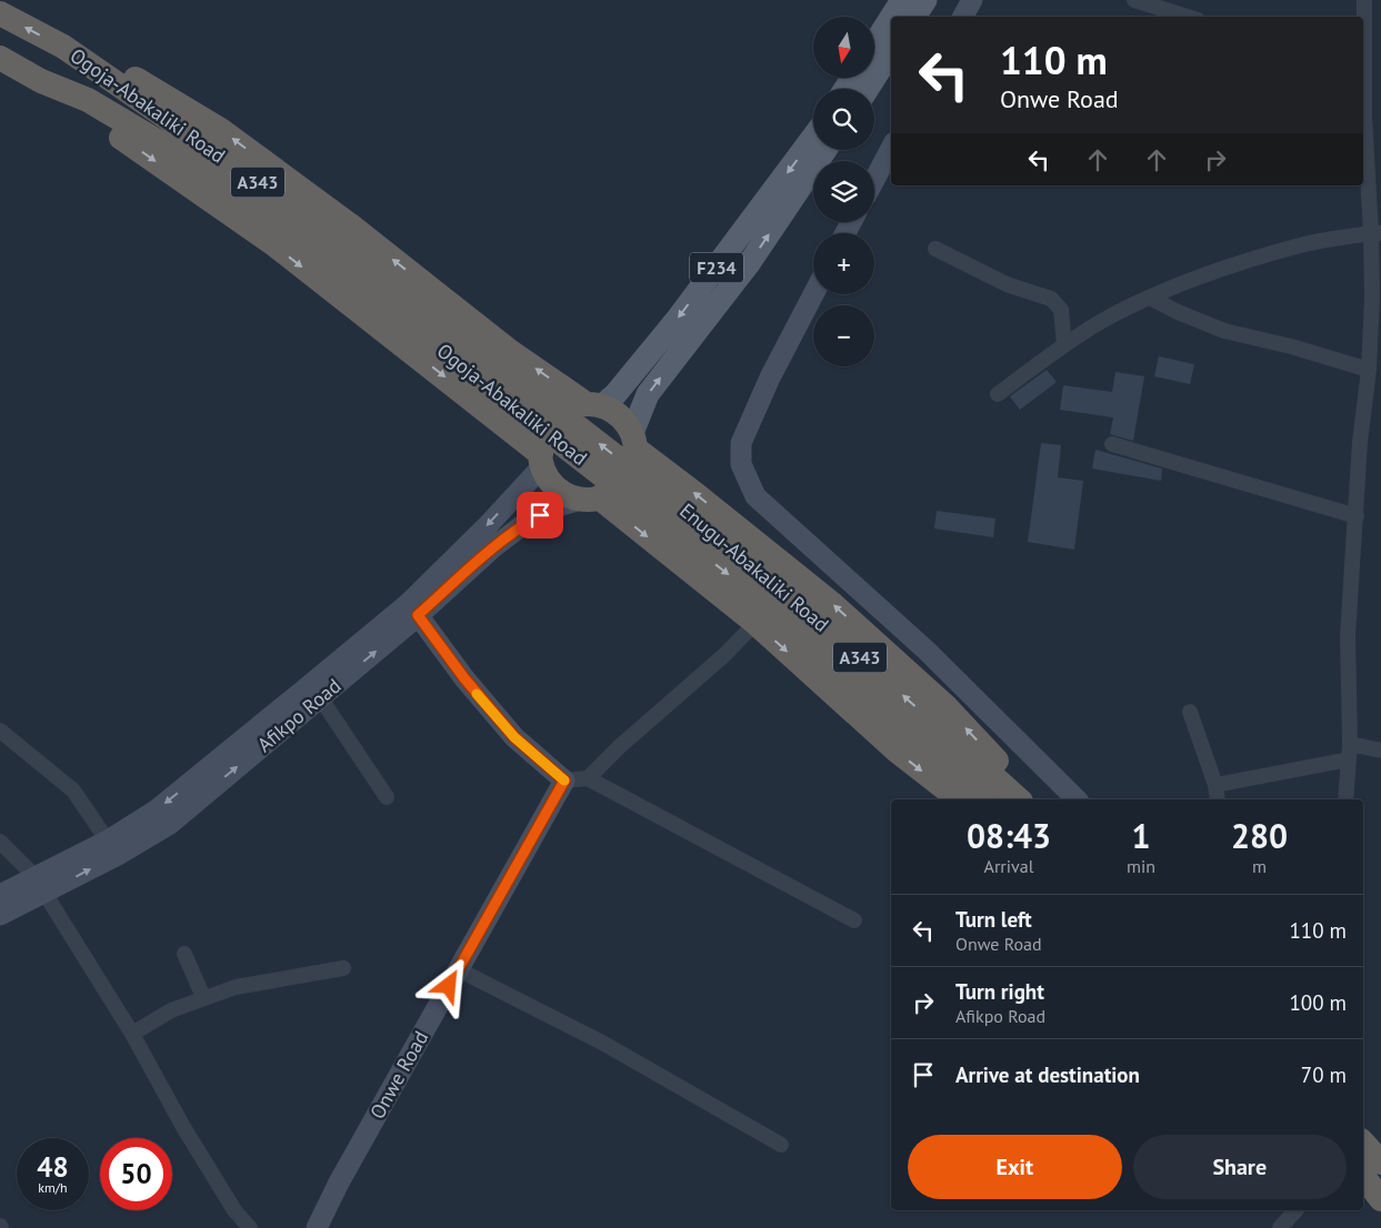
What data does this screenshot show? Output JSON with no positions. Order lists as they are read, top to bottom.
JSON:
{
  "streets": {
    "highway": ["Ogoja-Abakaliki Road", "A343", "Enugu-Abakaliki Road"],
    "main road": ["F234", "Afikpo Road", "Onwe Road"]
  },
  "crossings": [
    ["Ogoja-Abakaliki Road", "Enugu-Abakaliki Road"],
    ["F234", "Afikpo Road"]
  ],
  "north": "bottom",
  "page": {
    "map_buttons": ["+", "−"],
    "turn": ["110 m", "Onwe Road"],
    "eta": [
      "08:43",
      "Arrival",
      "1",
      "min",
      "280",
      "m"
    ],
    "list": [
      {
        "name": "Turn left",
        "note": "Onwe Road",
        "value": "110 m"
      },
      {
        "name": "Turn right",
        "note": "Afikpo Road",
        "value": "100 m"
      },
      {
        "name": "Arrive at destination",
        "value": "70 m"
      }
    ],
    "buttons": ["Exit", "Share"],
    "speed": "48 km/h",
    "limit": "50"
  }
}
